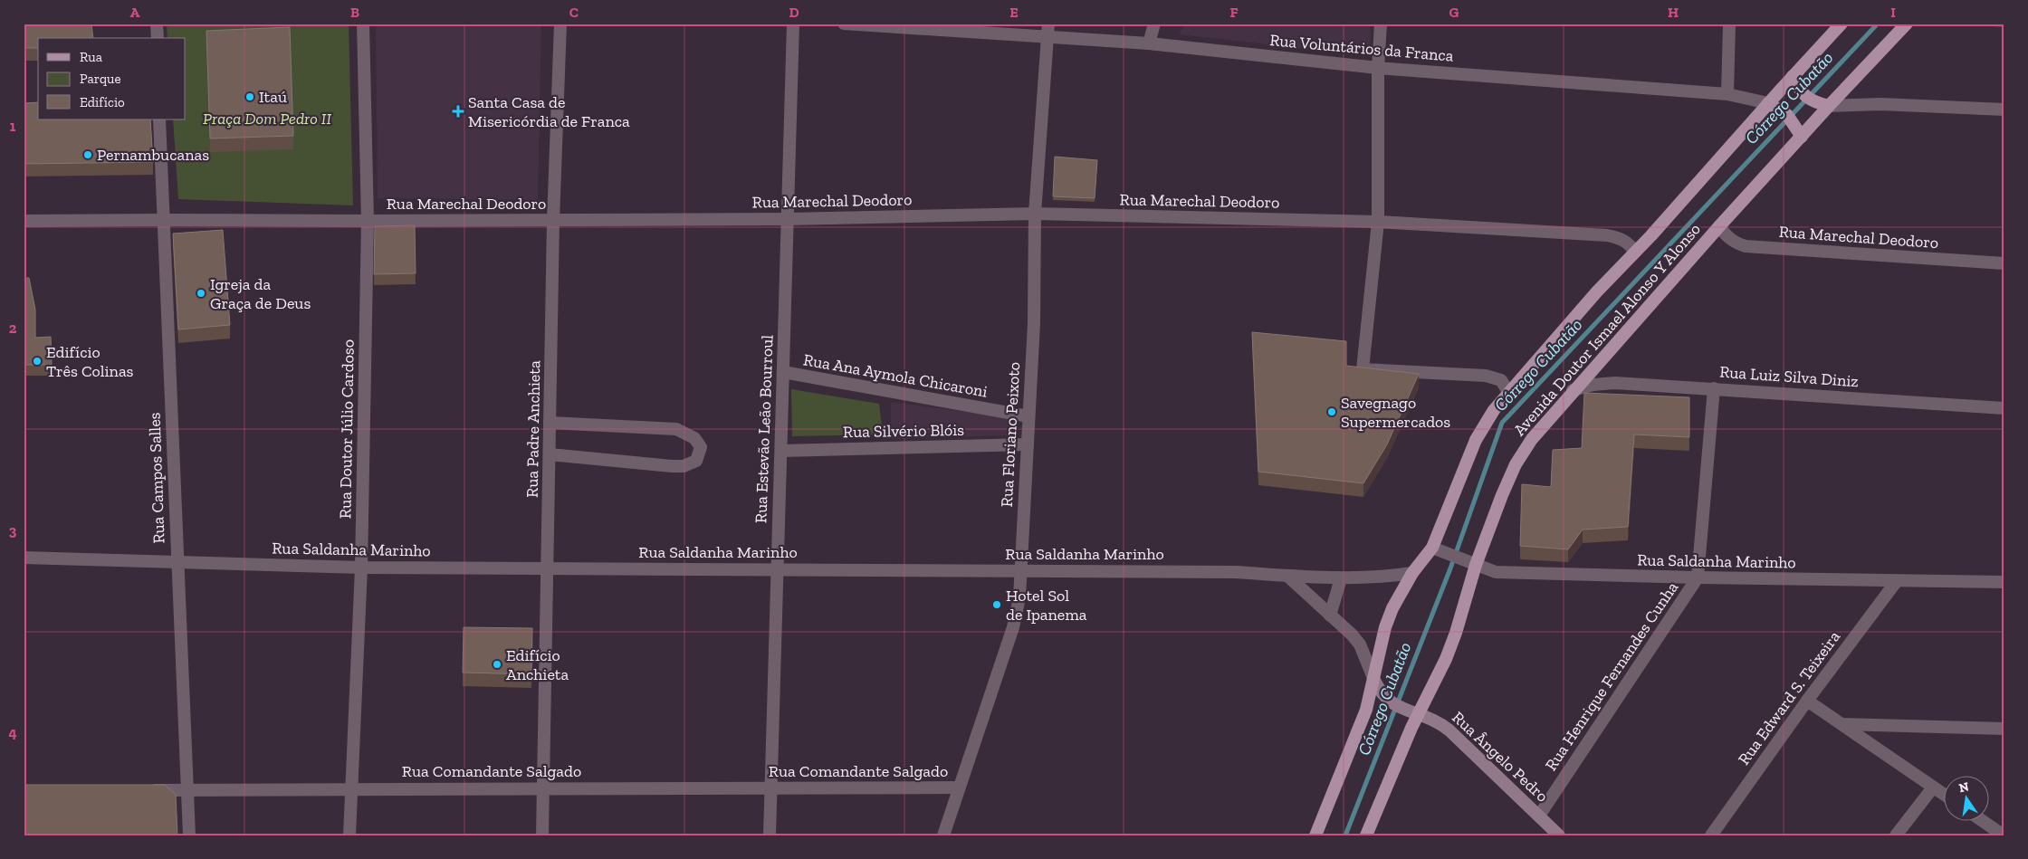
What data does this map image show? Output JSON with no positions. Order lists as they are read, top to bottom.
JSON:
{
  "streets": {
    "main road": ["Avenida Doutor Ismael Alonso Y Alonso", "Rua Ângelo Pedro"],
    "street": [
      "Rua Voluntários da Franca",
      "Rua Marechal Deodoro",
      "Rua Ana Aymola Chicaroni",
      "Rua Luiz Silva Diniz",
      "Rua Doutor Júlio Cardoso",
      "Rua Padre Anchieta",
      "Rua Estevão Leão Bourroul",
      "Rua Silvério Blóis",
      "Rua Floriano Peixoto",
      "Rua Campos Salles",
      "Rua Saldanha Marinho",
      "Rua Henrique Fernandes Cunha",
      "Rua Edward S. Teixeira",
      "Rua Comandante Salgado"
    ]
  },
  "crossings": [
    ["Rua Voluntários da Franca", "Avenida Doutor Ismael Alonso Y Alonso"],
    ["Rua Voluntários da Franca", "Rua Floriano Peixoto"],
    ["Rua Marechal Deodoro", "Avenida Doutor Ismael Alonso Y Alonso"],
    ["Rua Marechal Deodoro", "Rua Doutor Júlio Cardoso"],
    ["Rua Marechal Deodoro", "Rua Padre Anchieta"],
    ["Rua Marechal Deodoro", "Rua Estevão Leão Bourroul"],
    ["Rua Marechal Deodoro", "Rua Floriano Peixoto"],
    ["Rua Marechal Deodoro", "Rua Campos Salles"],
    ["Avenida Doutor Ismael Alonso Y Alonso", "Rua Luiz Silva Diniz"],
    ["Avenida Doutor Ismael Alonso Y Alonso", "Rua Saldanha Marinho"],
    ["Avenida Doutor Ismael Alonso Y Alonso", "Rua Ângelo Pedro"],
    ["Rua Ana Aymola Chicaroni", "Rua Estevão Leão Bourroul"],
    ["Rua Ana Aymola Chicaroni", "Rua Floriano Peixoto"],
    ["Rua Luiz Silva Diniz", "Rua Henrique Fernandes Cunha"],
    ["Rua Doutor Júlio Cardoso", "Rua Saldanha Marinho"],
    ["Rua Doutor Júlio Cardoso", "Rua Comandante Salgado"],
    ["Rua Padre Anchieta", "Rua Saldanha Marinho"],
    ["Rua Padre Anchieta", "Rua Comandante Salgado"],
    ["Rua Estevão Leão Bourroul", "Rua Silvério Blóis"],
    ["Rua Estevão Leão Bourroul", "Rua Saldanha Marinho"],
    ["Rua Estevão Leão Bourroul", "Rua Comandante Salgado"],
    ["Rua Silvério Blóis", "Rua Floriano Peixoto"],
    ["Rua Floriano Peixoto", "Rua Saldanha Marinho"],
    ["Rua Floriano Peixoto", "Rua Comandante Salgado"],
    ["Rua Campos Salles", "Rua Saldanha Marinho"],
    ["Rua Campos Salles", "Rua Comandante Salgado"],
    ["Rua Saldanha Marinho", "Rua Henrique Fernandes Cunha"],
    ["Rua Saldanha Marinho", "Rua Edward S. Teixeira"],
    ["Rua Henrique Fernandes Cunha", "Rua Ângelo Pedro"]
  ],
  "water": ["Córrego Cubatão"],
  "parks": ["Praça Dom Pedro II"],
  "places": {
    "other": [
      "Itaú",
      "Pernambucanas",
      "Igreja da Graça de Deus",
      "Edifício Três Colinas",
      "Savegnago Supermercados",
      "Hotel Sol de Ipanema",
      "Edifício Anchieta"
    ],
    "health": ["Santa Casa de Misericórdia de Franca"]
  },
  "legend": ["Rua", "Parque", "Edifício"],
  "north": "top",
  "grid": {
    "columns": [
      "A",
      "B",
      "C",
      "D",
      "E",
      "F",
      "G",
      "H",
      "I"
    ],
    "rows": [
      "1",
      "2",
      "3",
      "4"
    ]
  }
}
